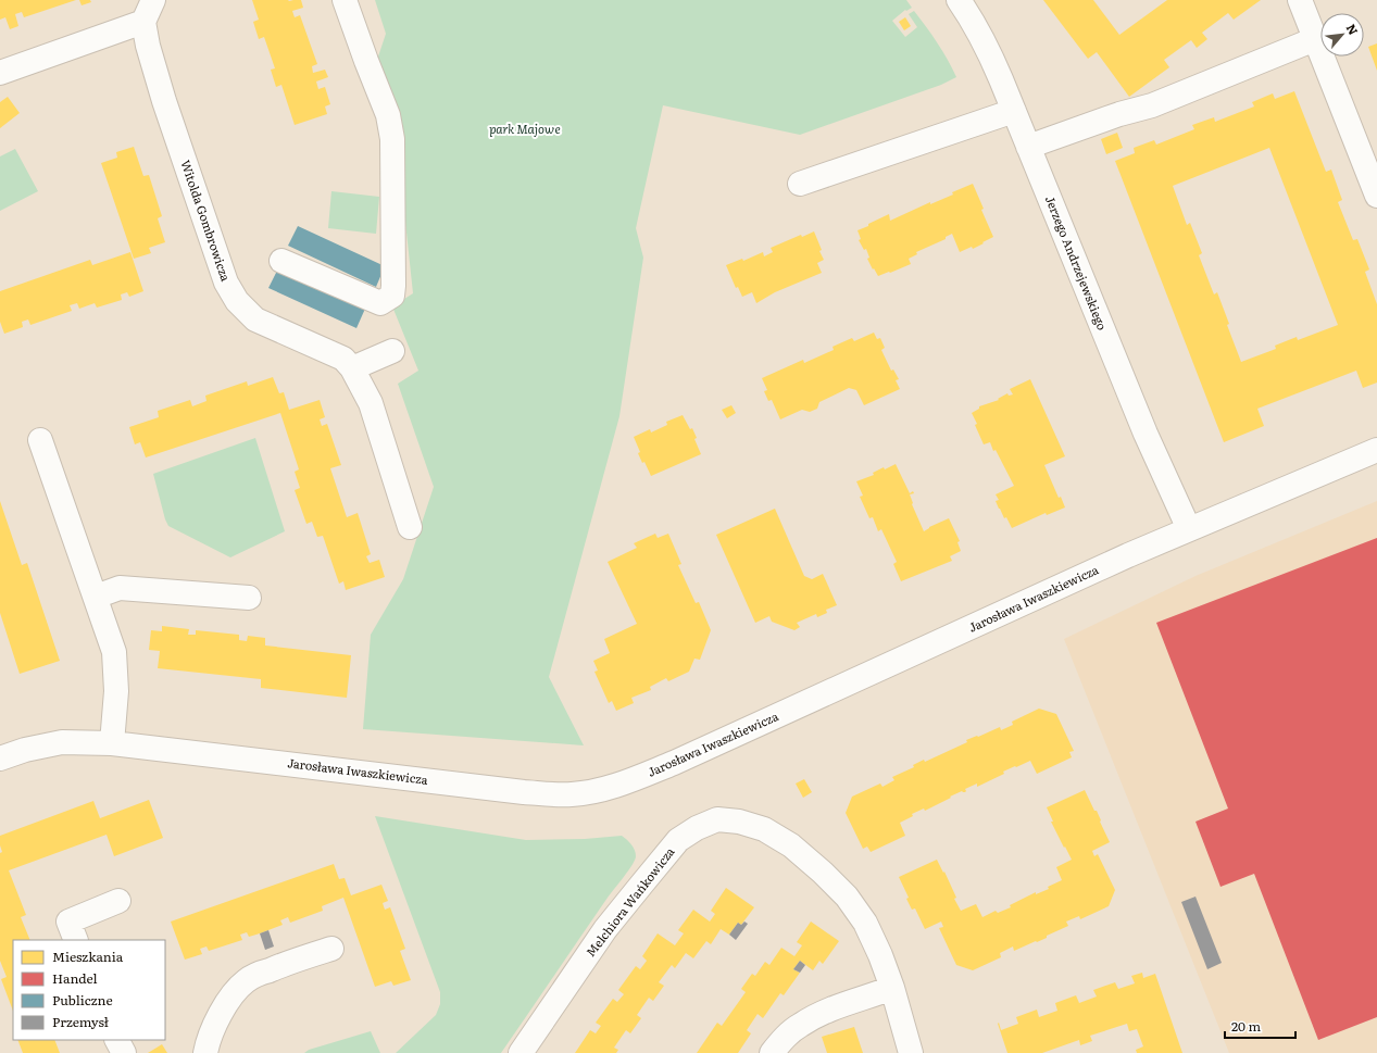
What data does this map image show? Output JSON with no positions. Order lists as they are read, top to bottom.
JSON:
{
  "streets": {
    "street": [
      "Witolda Gombrowicza",
      "Jerzego Andrzejewskiego",
      "Jarosława Iwaszkiewicza",
      "Melchiora Wańkowicza"
    ]
  },
  "crossings": [
    ["Jerzego Andrzejewskiego", "Jarosława Iwaszkiewicza"]
  ],
  "parks": ["park Majowe"],
  "legend": [
    "Mieszkania",
    "Handel",
    "Publiczne",
    "Przemysł"
  ],
  "scale_bar": "20 m",
  "north": "top right"
}
